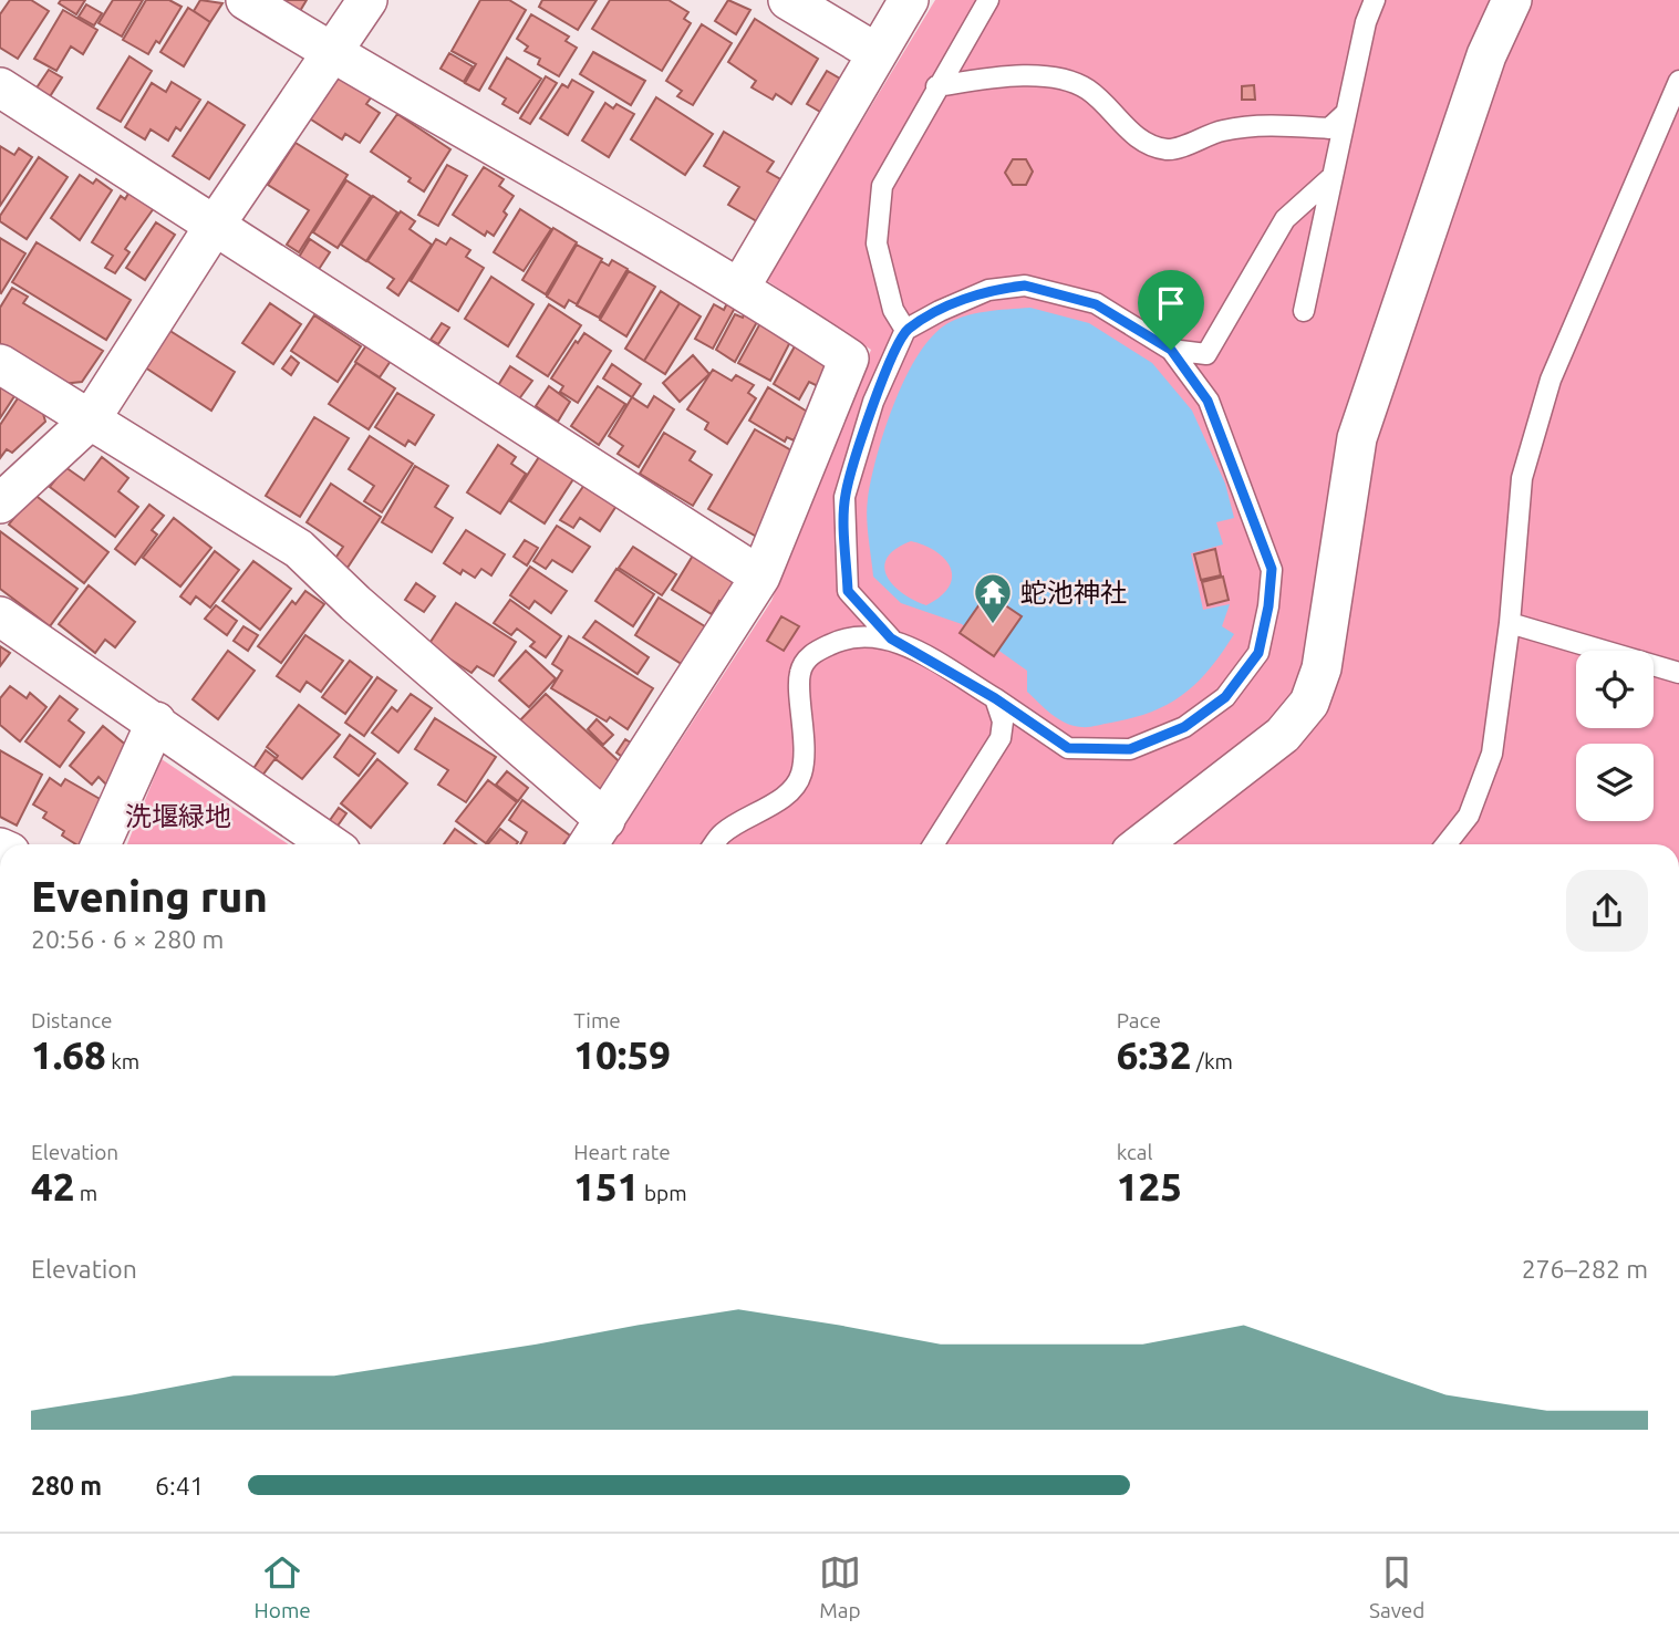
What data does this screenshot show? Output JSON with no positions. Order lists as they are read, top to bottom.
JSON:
{
  "parks": ["洗堰緑地"],
  "places": {
    "temple": ["蛇池神社"]
  },
  "page": {
    "heading": ["Evening run", "20:56 · 6 × 280 m"],
    "stats": [
      ["Distance", "1.68 km"],
      ["Time", "10:59"],
      ["Pace", "6:32 /km"],
      ["Elevation", "42 m"],
      ["Heart rate", "151 bpm"],
      ["kcal", "125"]
    ],
    "chart": ["Elevation", "276–282 m"],
    "list": [
      {
        "name": "280 m",
        "note": "6:41"
      }
    ],
    "tabs": ["Home", "Map", "Saved"]
  }
}
